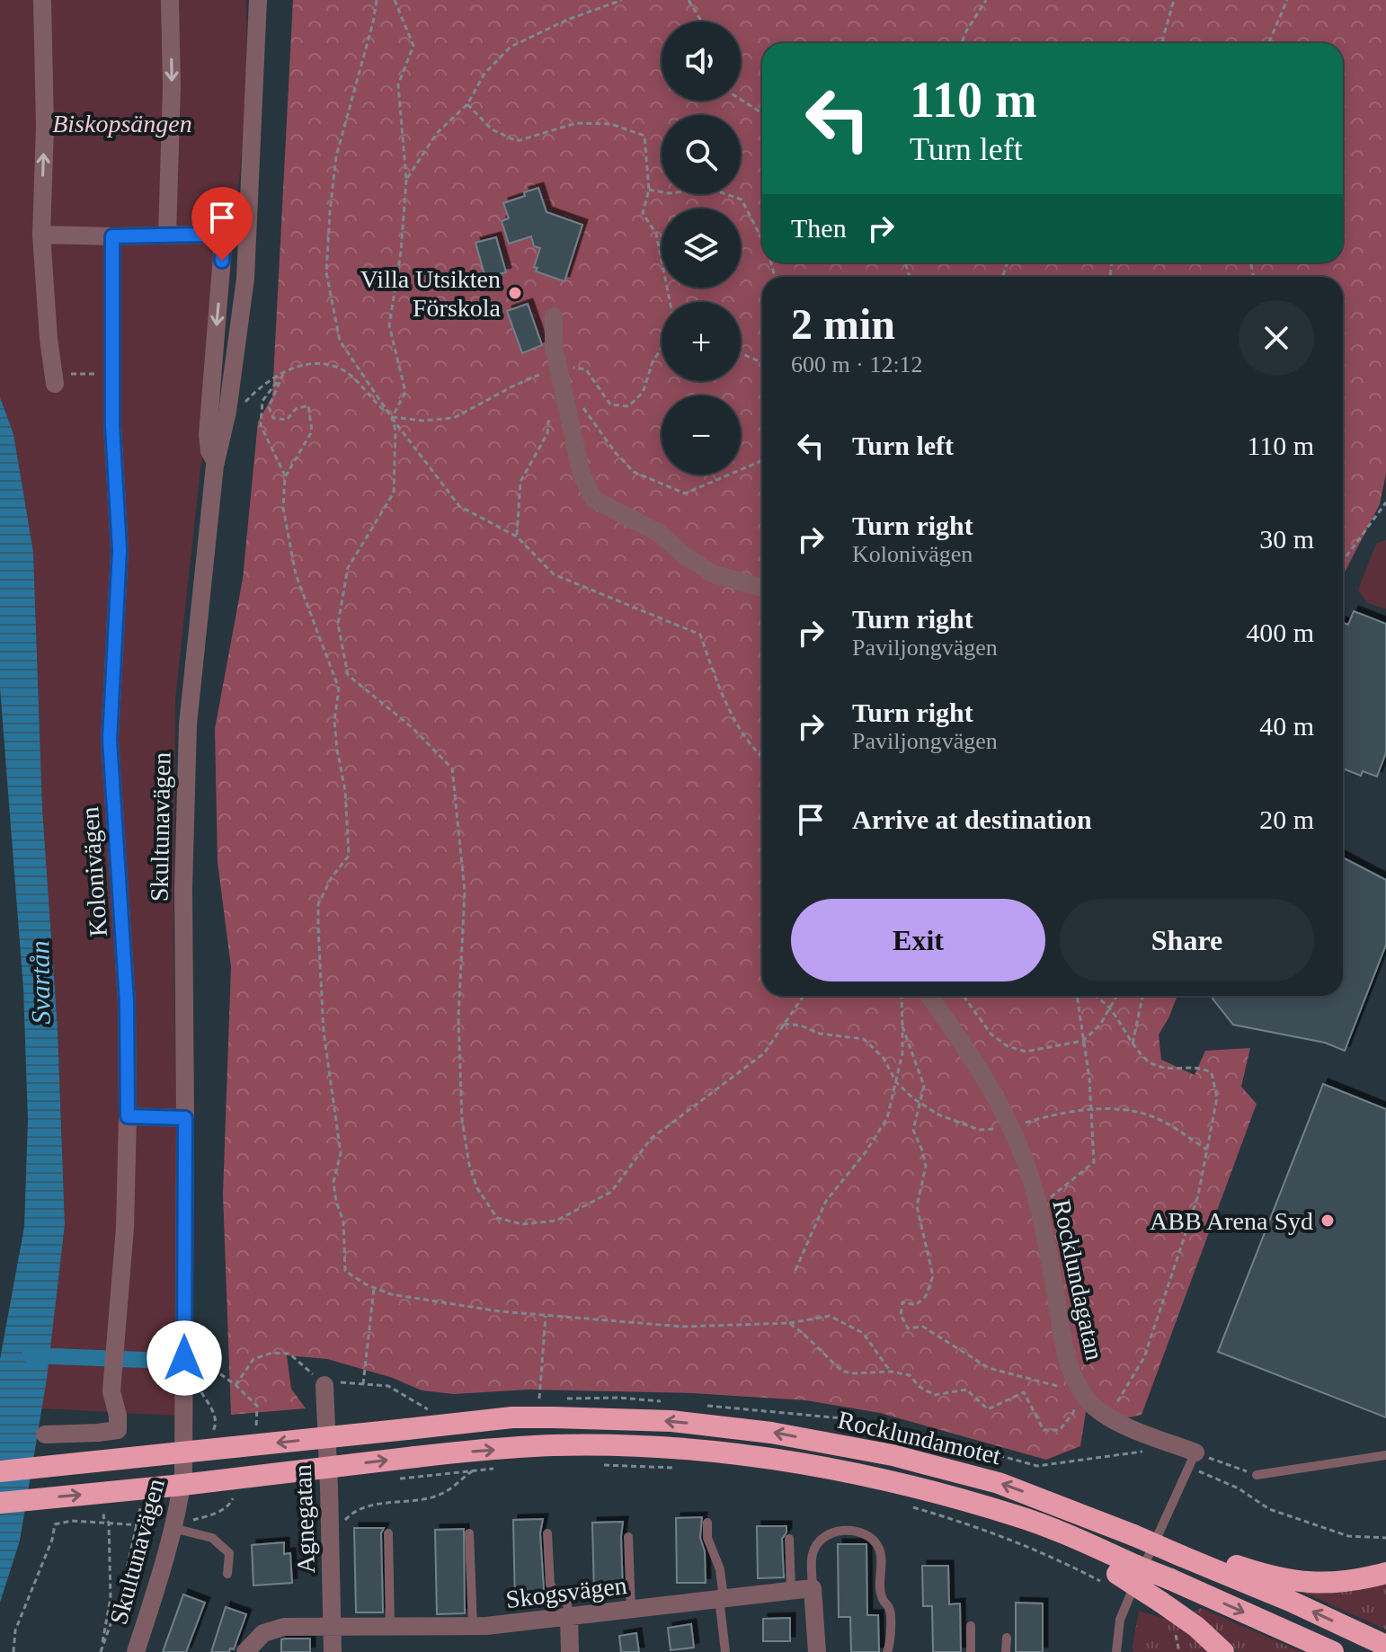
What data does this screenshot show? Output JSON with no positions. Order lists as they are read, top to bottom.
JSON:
{
  "streets": {
    "highway": ["Rocklundamotet"],
    "street": [
      "Skultunavägen",
      "Kolonivägen",
      "Rocklundagatan",
      "Agnegatan",
      "Skogsvägen"
    ]
  },
  "crossings": [
    ["Agnegatan", "Skogsvägen"]
  ],
  "water": ["Svartån"],
  "parks": ["Biskopsängen"],
  "places": ["Villa Utsikten Förskola", "ABB Arena Syd"],
  "page": {
    "map_buttons": ["+", "−"],
    "turn": ["110 m", "Turn left"],
    "then": "Then",
    "heading": ["2 min", "600 m · 12:12"],
    "list": [
      {
        "name": "Turn left",
        "value": "110 m"
      },
      {
        "name": "Turn right",
        "note": "Kolonivägen",
        "value": "30 m"
      },
      {
        "name": "Turn right",
        "note": "Paviljongvägen",
        "value": "400 m"
      },
      {
        "name": "Turn right",
        "note": "Paviljongvägen",
        "value": "40 m"
      },
      {
        "name": "Arrive at destination",
        "value": "20 m"
      }
    ],
    "buttons": ["Exit", "Share"]
  }
}
